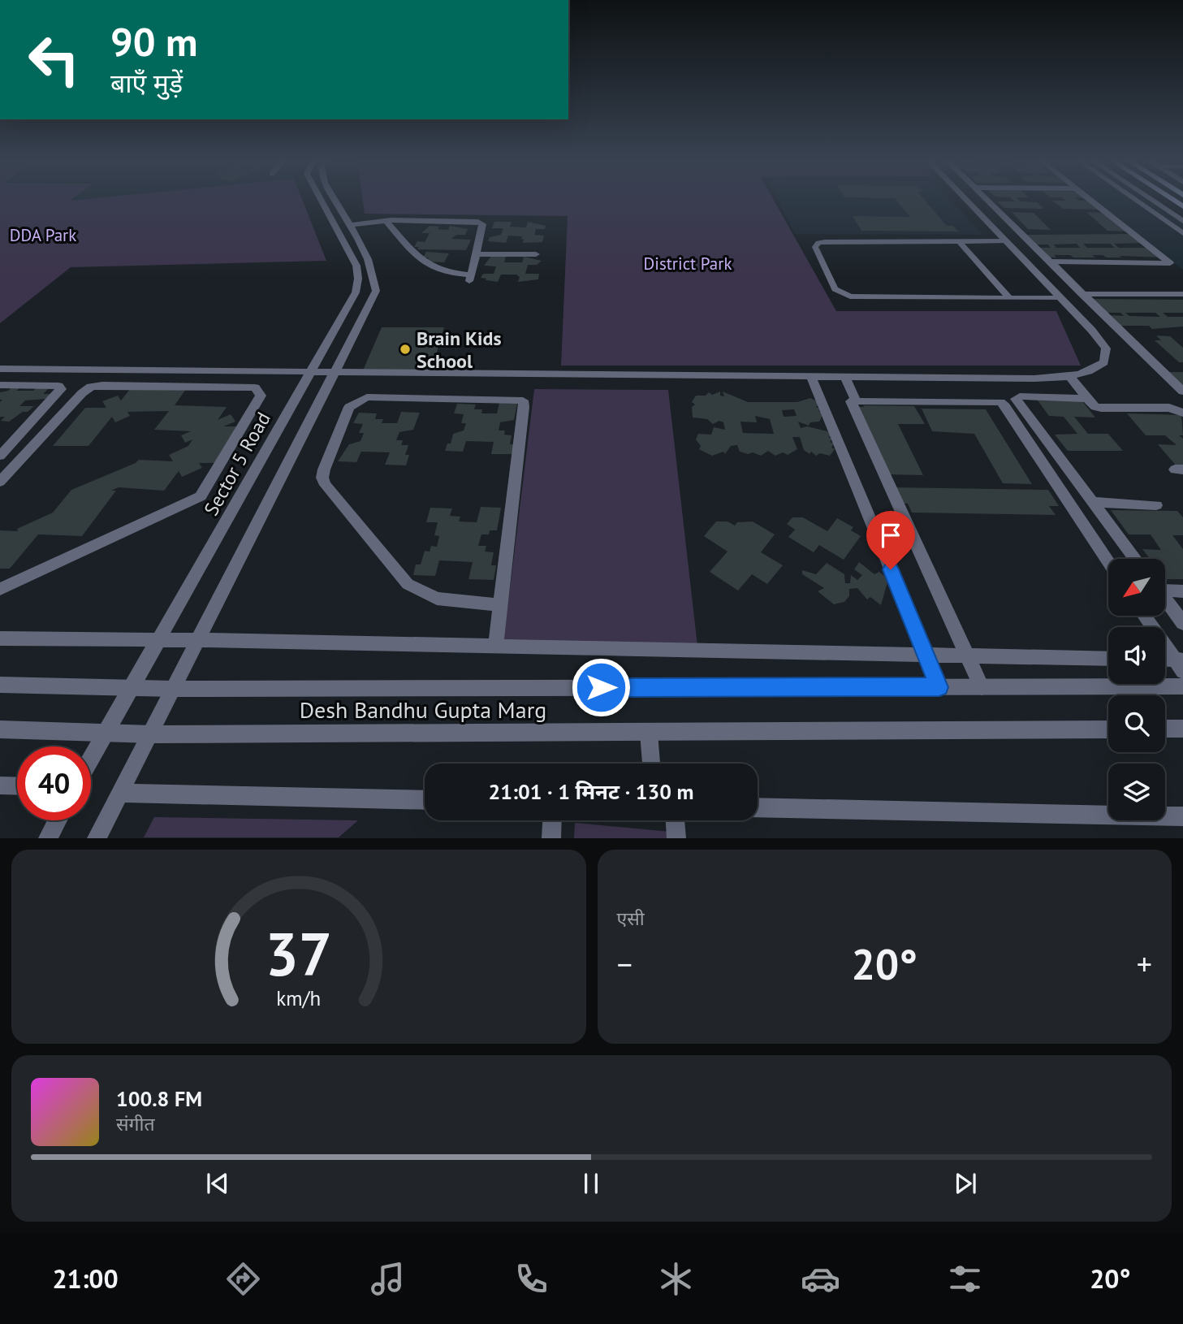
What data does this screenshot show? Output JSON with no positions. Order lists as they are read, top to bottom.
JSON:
{
  "streets": {
    "street": ["Sector 5 Road", "Desh Bandhu Gupta Marg"]
  },
  "crossings": [
    ["Sector 5 Road", "Desh Bandhu Gupta Marg"]
  ],
  "parks": ["DDA Park", "District Park"],
  "places": ["Brain Kids School"],
  "north": "bottom left",
  "page": {
    "turn": ["90 m", "बाएँ मुड़ें"],
    "limit": "40",
    "trip": "21:01 · 1 मिनट · 130 m",
    "tile": "एसी",
    "heat": ["−", "20°", "+"],
    "song": ["100.8 FM", "संगीत"],
    "tabs": ["21:00", "20°"],
    "gauge": ["37", "km/h"]
  }
}
